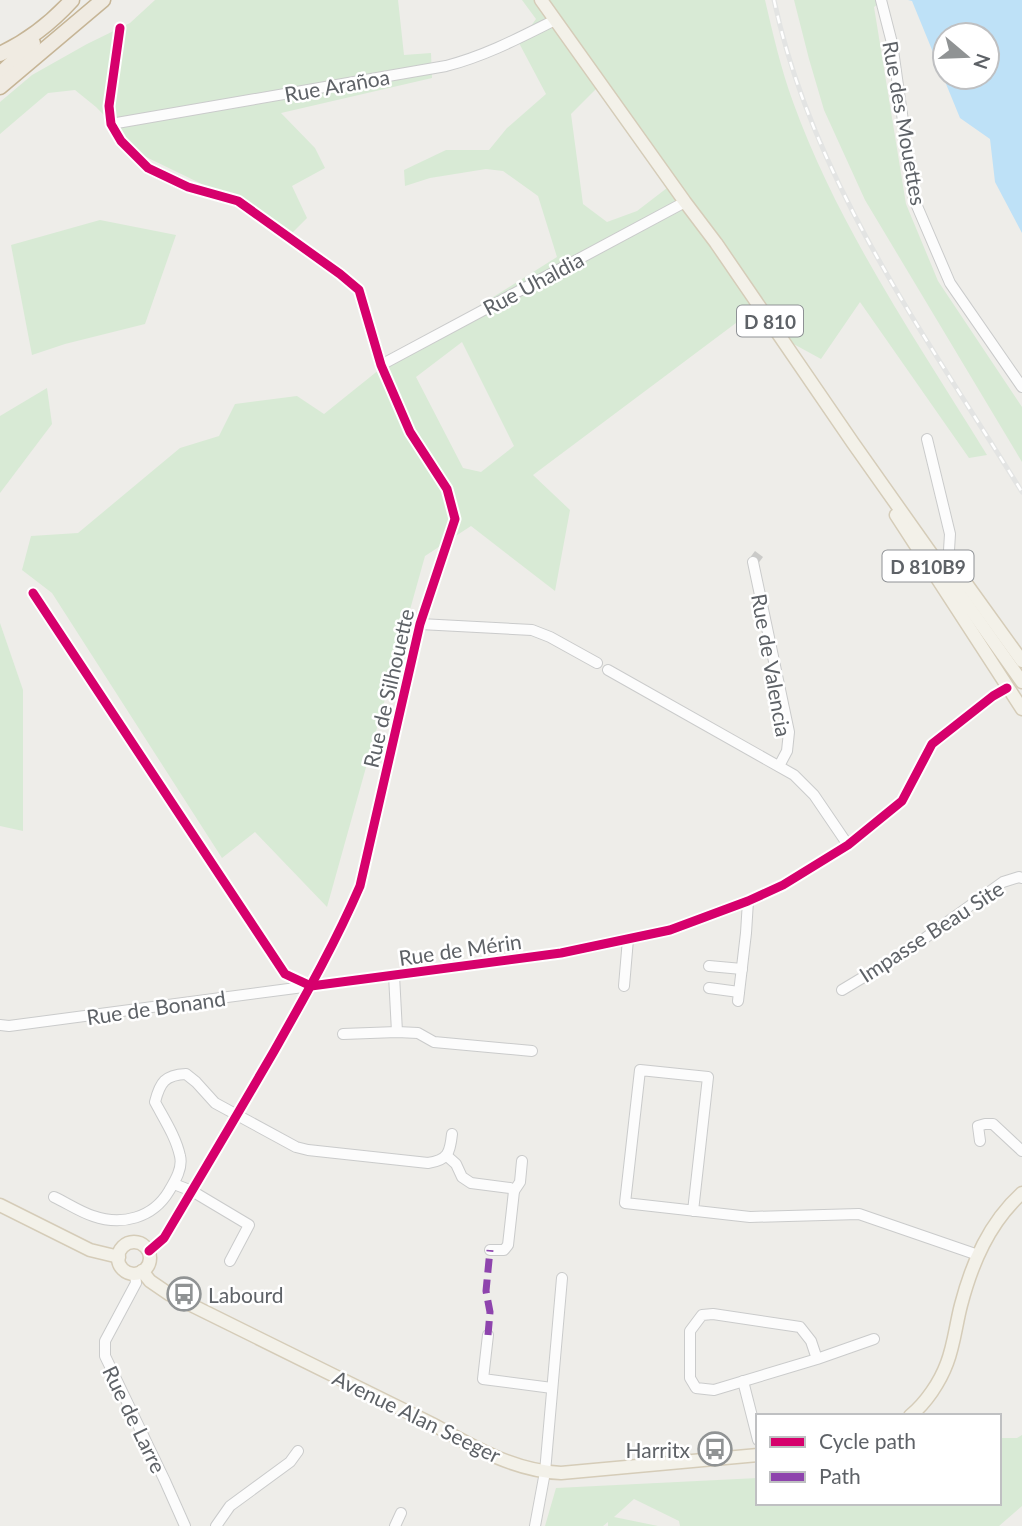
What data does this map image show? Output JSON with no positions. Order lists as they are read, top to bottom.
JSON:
{
  "streets": {
    "main road": ["D 810", "D 810B9", "Avenue Alan Seeger"],
    "street": [
      "Rue Arañoa",
      "Rue des Mouettes",
      "Rue Uhaldia",
      "Rue de Valencia",
      "Rue de Silhouette",
      "Impasse Beau Site",
      "Rue de Mérin",
      "Rue de Bonand",
      "Rue de Larre"
    ]
  },
  "crossings": [
    ["Rue Arañoa", "D 810"],
    ["Rue Arañoa", "Rue de Silhouette"],
    ["Rue Uhaldia", "D 810"],
    ["Rue Uhaldia", "Rue de Silhouette"],
    ["D 810", "D 810B9"],
    ["D 810B9", "Rue de Mérin"],
    ["Rue de Silhouette", "Rue de Mérin"],
    ["Rue de Silhouette", "Rue de Bonand"],
    ["Rue de Silhouette", "Avenue Alan Seeger"],
    ["Rue de Silhouette", "Rue de Larre"],
    ["Rue de Mérin", "Rue de Bonand"],
    ["Avenue Alan Seeger", "Rue de Larre"]
  ],
  "places": {
    "bus stop": ["Labourd", "Harritx"]
  },
  "legend": ["Cycle path", "Path"],
  "north": "right"
}
